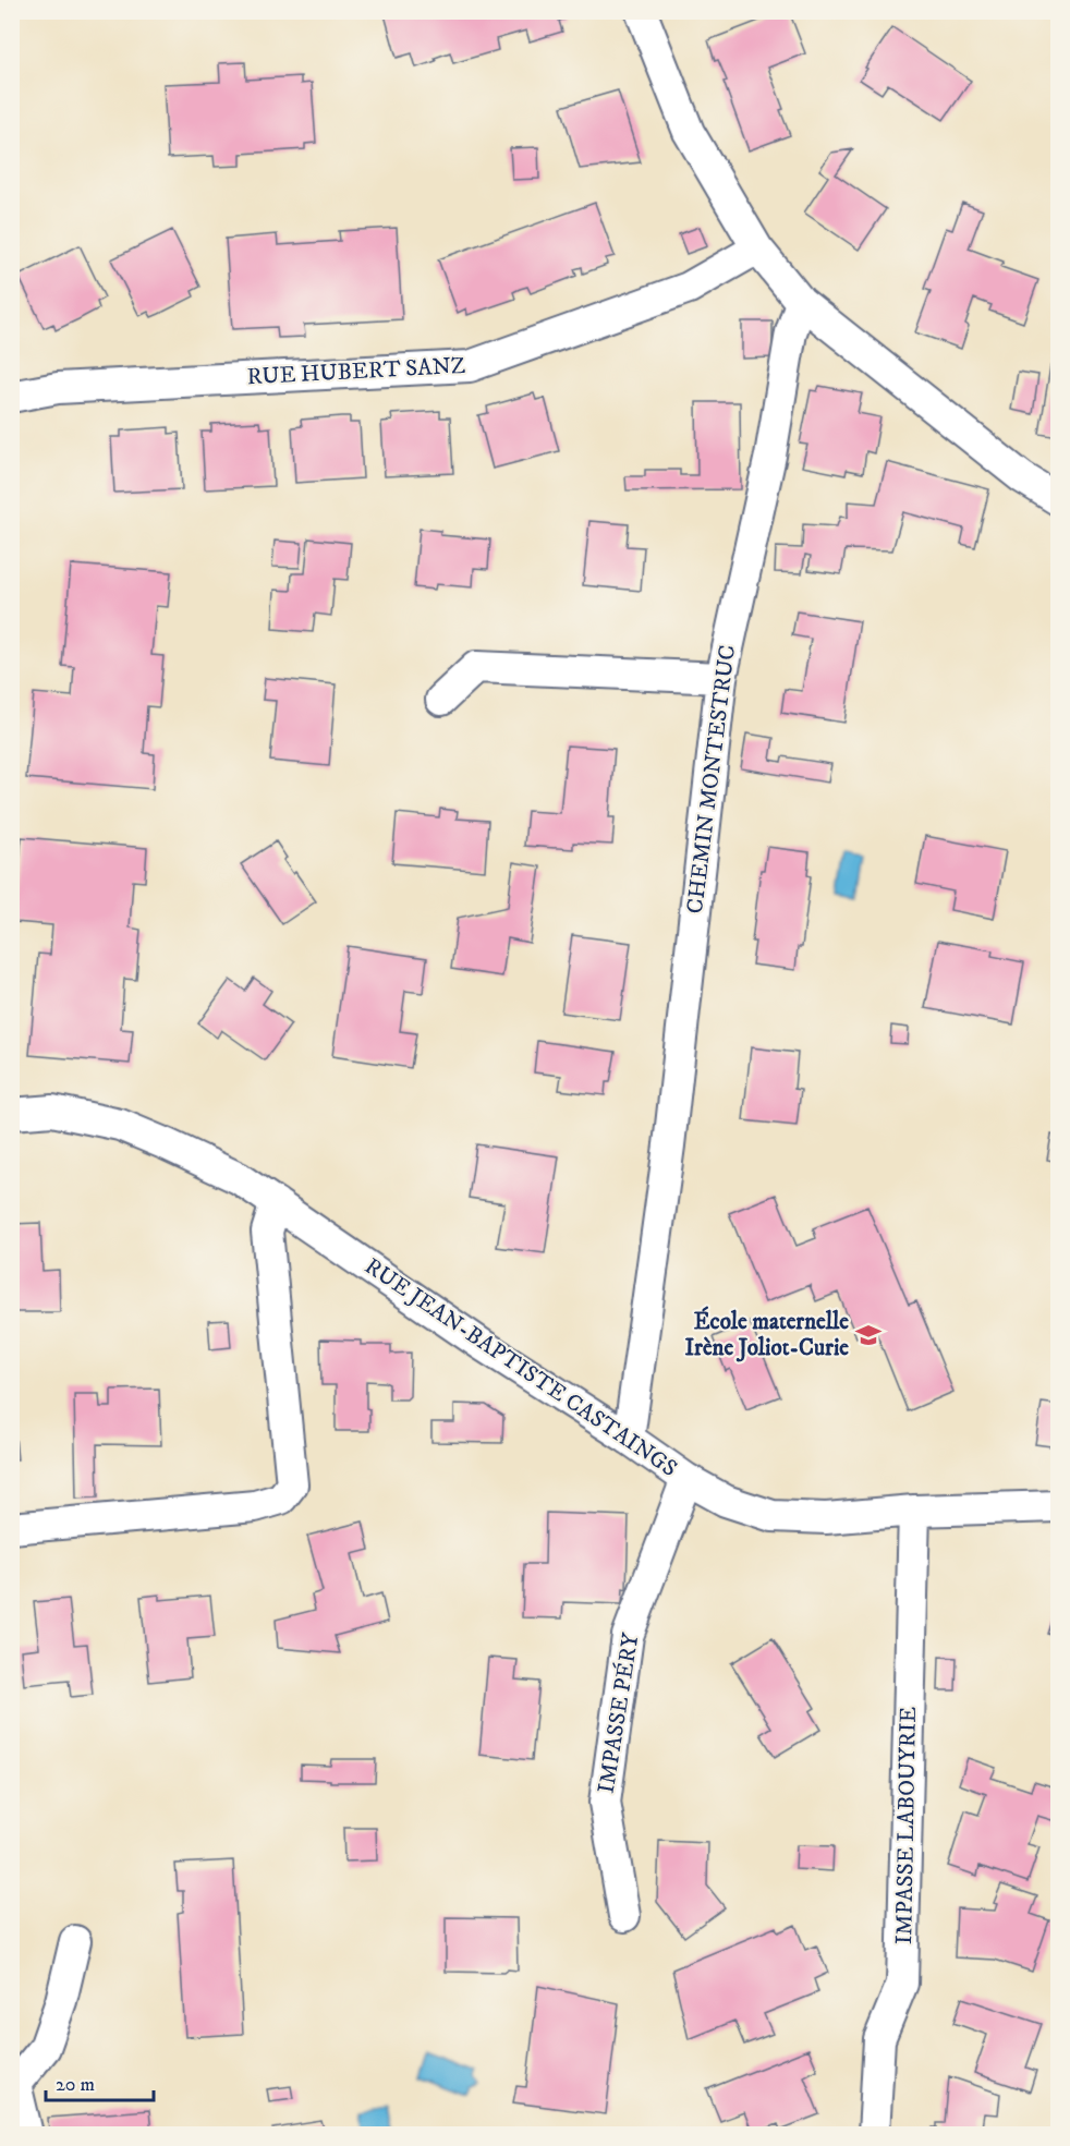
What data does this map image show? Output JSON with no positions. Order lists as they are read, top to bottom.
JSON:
{
  "streets": {
    "street": [
      "RUE HUBERT SANZ",
      "CHEMIN MONTESTRUC",
      "RUE JEAN-BAPTISTE CASTAINGS",
      "IMPASSE PÉRY",
      "IMPASSE LABOUYRIE"
    ]
  },
  "crossings": [
    ["CHEMIN MONTESTRUC", "RUE JEAN-BAPTISTE CASTAINGS"],
    ["RUE JEAN-BAPTISTE CASTAINGS", "IMPASSE PÉRY"],
    ["RUE JEAN-BAPTISTE CASTAINGS", "IMPASSE LABOUYRIE"]
  ],
  "places": {
    "school or university": ["École maternelle Irène Joliot-Curie"]
  },
  "scale_bar": "20 m"
}
